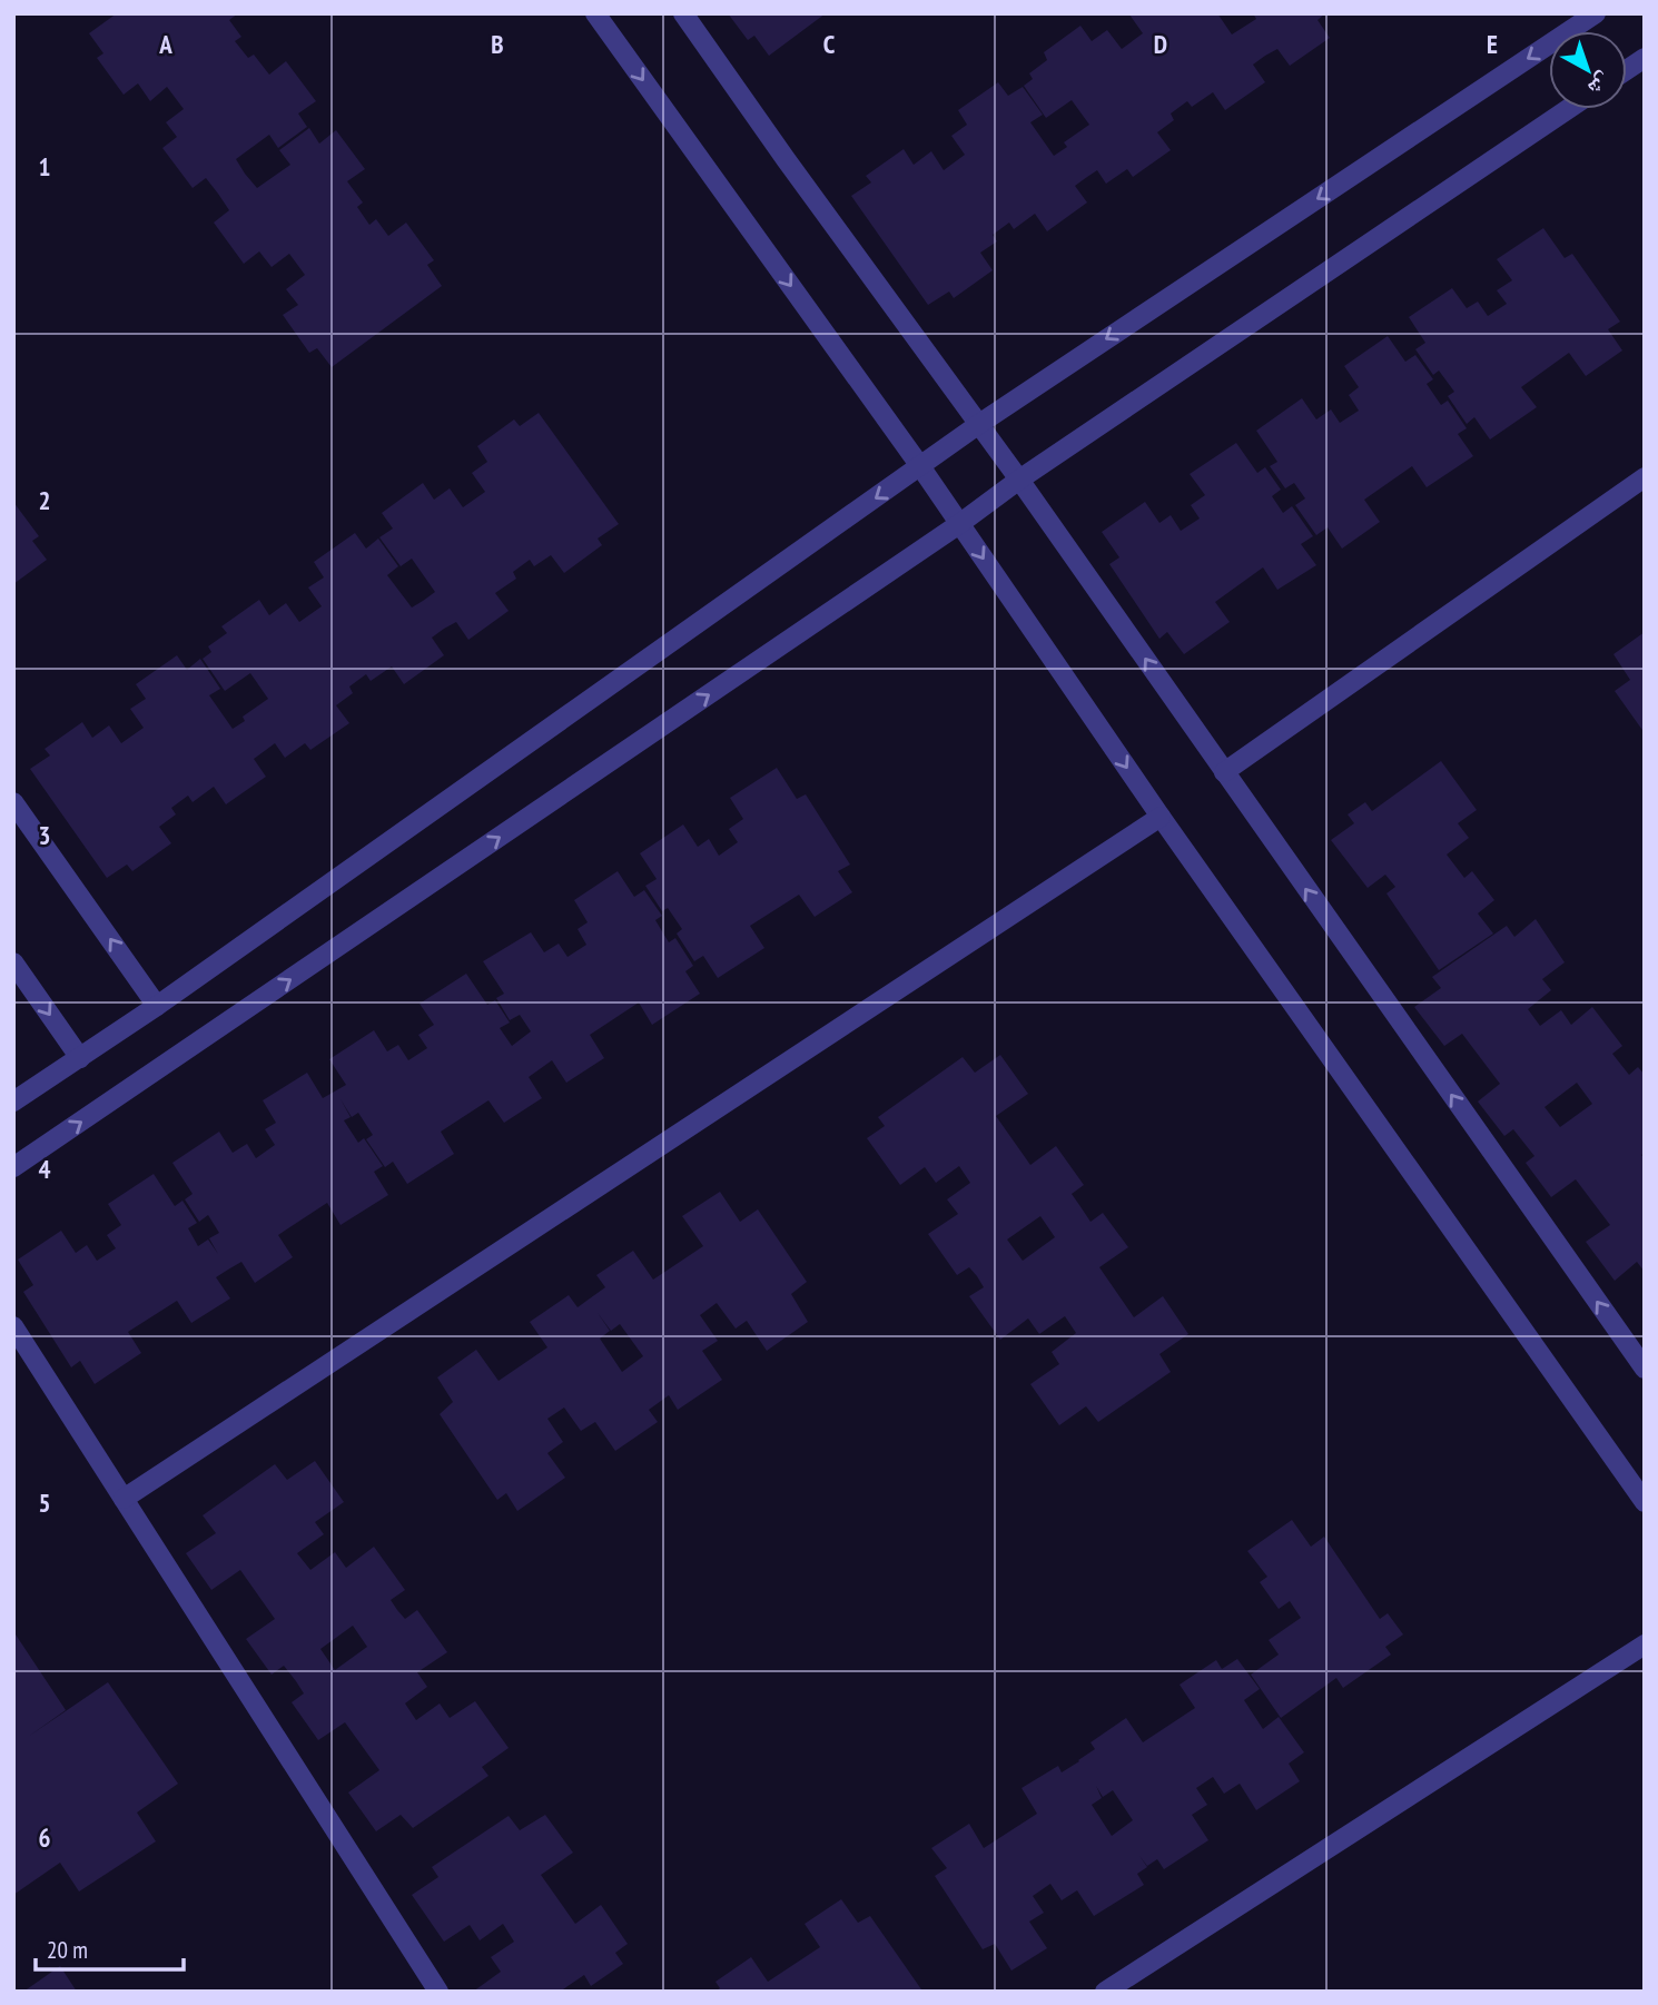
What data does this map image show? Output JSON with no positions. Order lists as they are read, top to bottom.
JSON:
{
  "scale_bar": "20 m",
  "north": "bottom right",
  "grid": {
    "columns": [
      "A",
      "B",
      "C",
      "D",
      "E"
    ],
    "rows": [
      "1",
      "2",
      "3",
      "4",
      "5",
      "6"
    ]
  }
}
